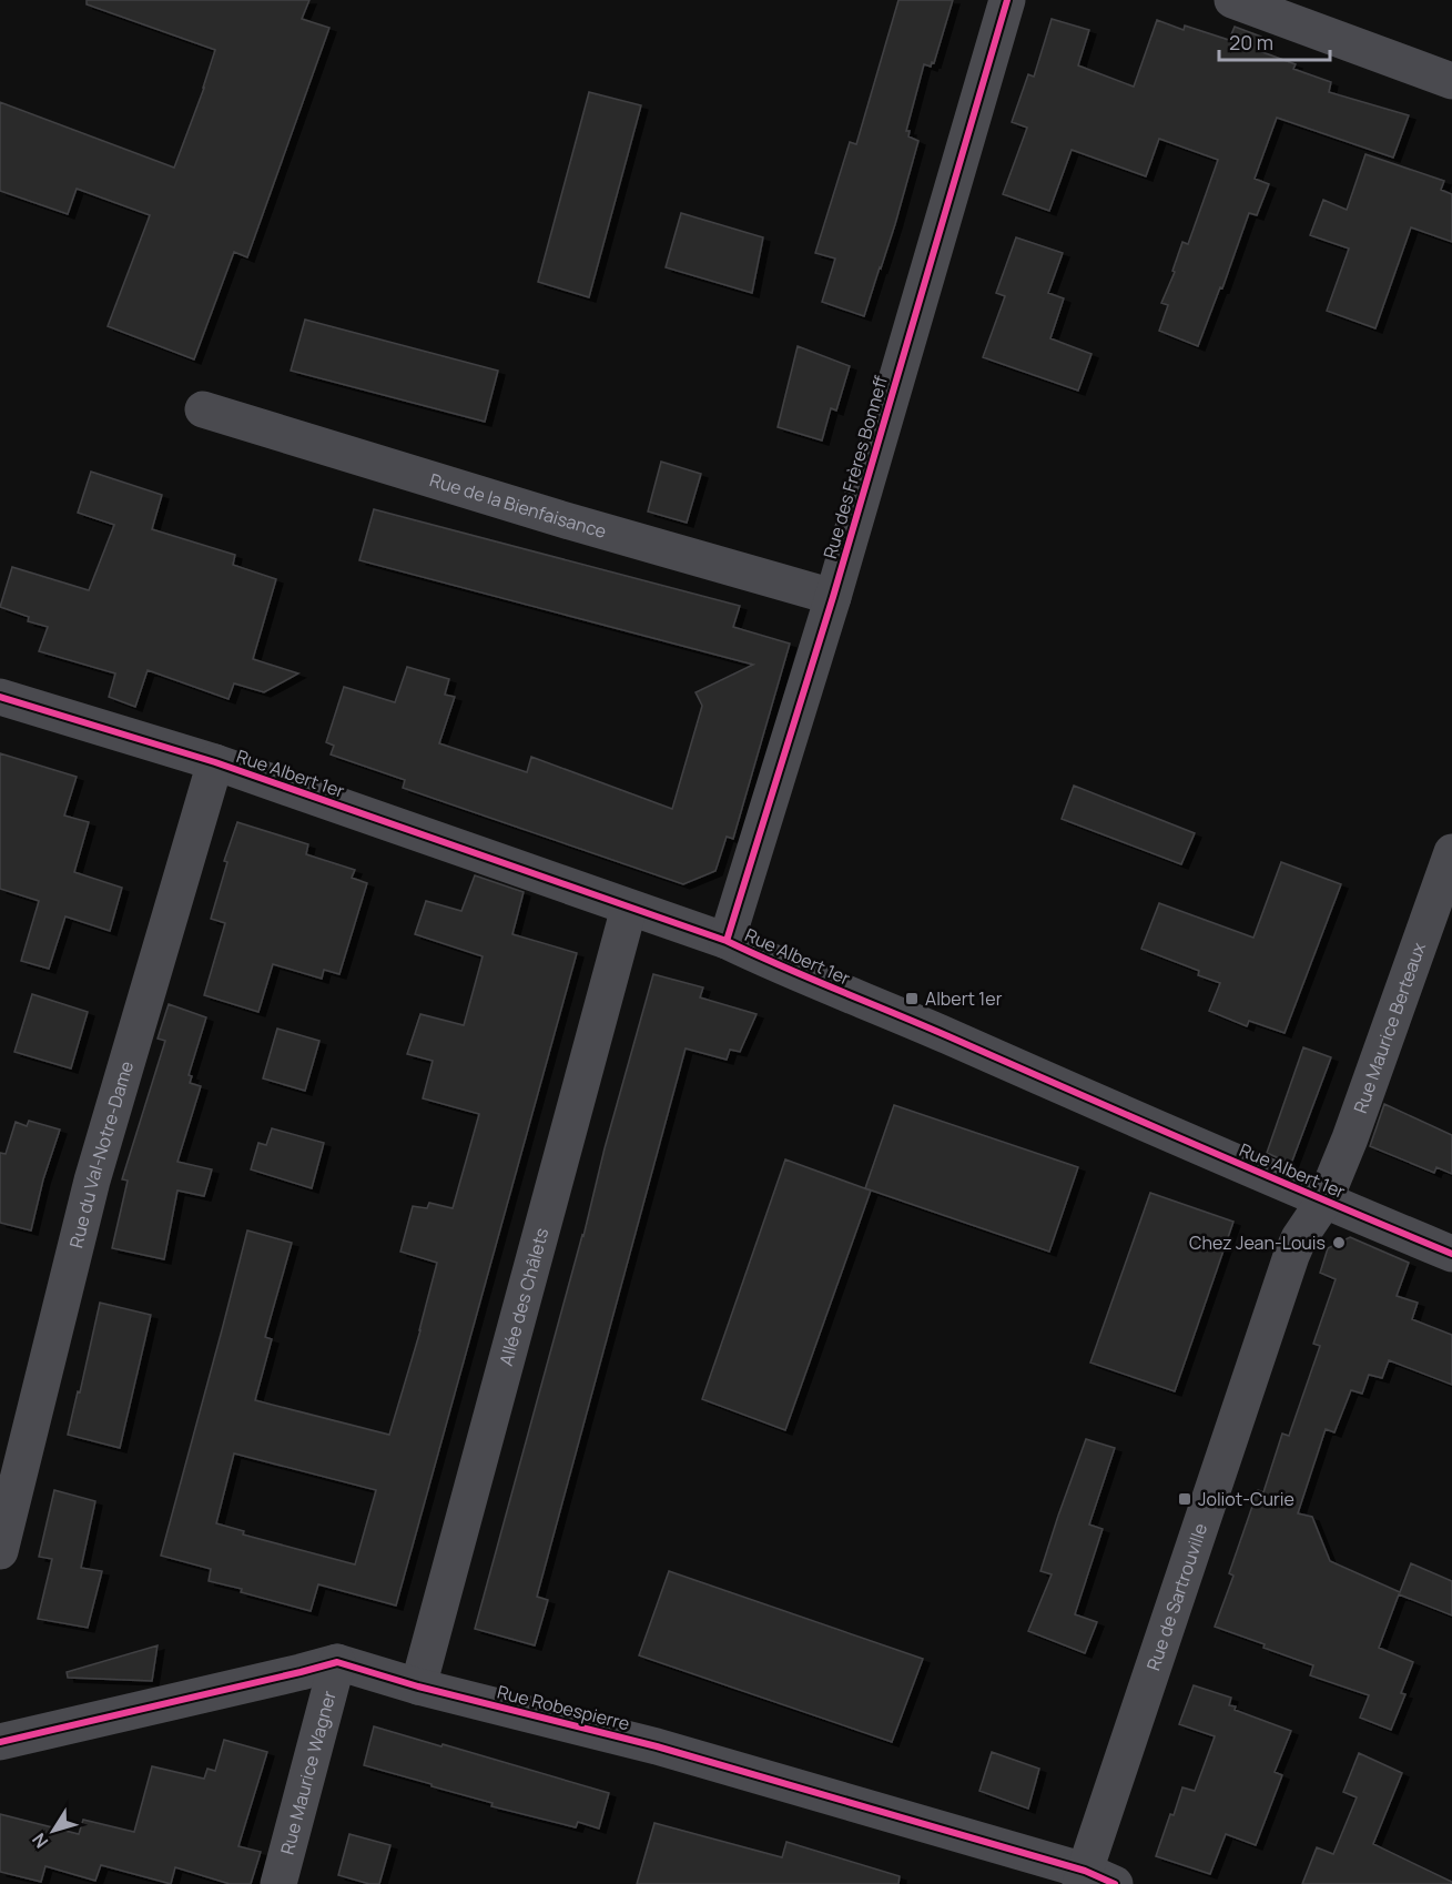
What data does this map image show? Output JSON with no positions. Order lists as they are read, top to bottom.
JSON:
{
  "streets": {
    "street": [
      "Rue des Frères Bonneff",
      "Rue de la Bienfaisance",
      "Rue Albert 1er",
      "Rue Maurice Berteaux",
      "Rue du Val-Notre-Dame",
      "Allée des Châlets",
      "Rue de Sartrouville",
      "Rue Robespierre",
      "Rue Maurice Wagner"
    ]
  },
  "crossings": [
    ["Rue des Frères Bonneff", "Rue de la Bienfaisance"],
    ["Rue des Frères Bonneff", "Rue Albert 1er"],
    ["Rue Albert 1er", "Rue Maurice Berteaux"],
    ["Rue Albert 1er", "Rue du Val-Notre-Dame"],
    ["Rue Albert 1er", "Allée des Châlets"],
    ["Rue Albert 1er", "Rue de Sartrouville"],
    ["Rue Maurice Berteaux", "Rue de Sartrouville"],
    ["Allée des Châlets", "Rue Robespierre"],
    ["Rue de Sartrouville", "Rue Robespierre"],
    ["Rue Robespierre", "Rue Maurice Wagner"]
  ],
  "places": {
    "transit": ["Albert 1er", "Joliot-Curie"],
    "other": ["Chez Jean-Louis"]
  },
  "scale_bar": "20 m",
  "north": "bottom left"
}
